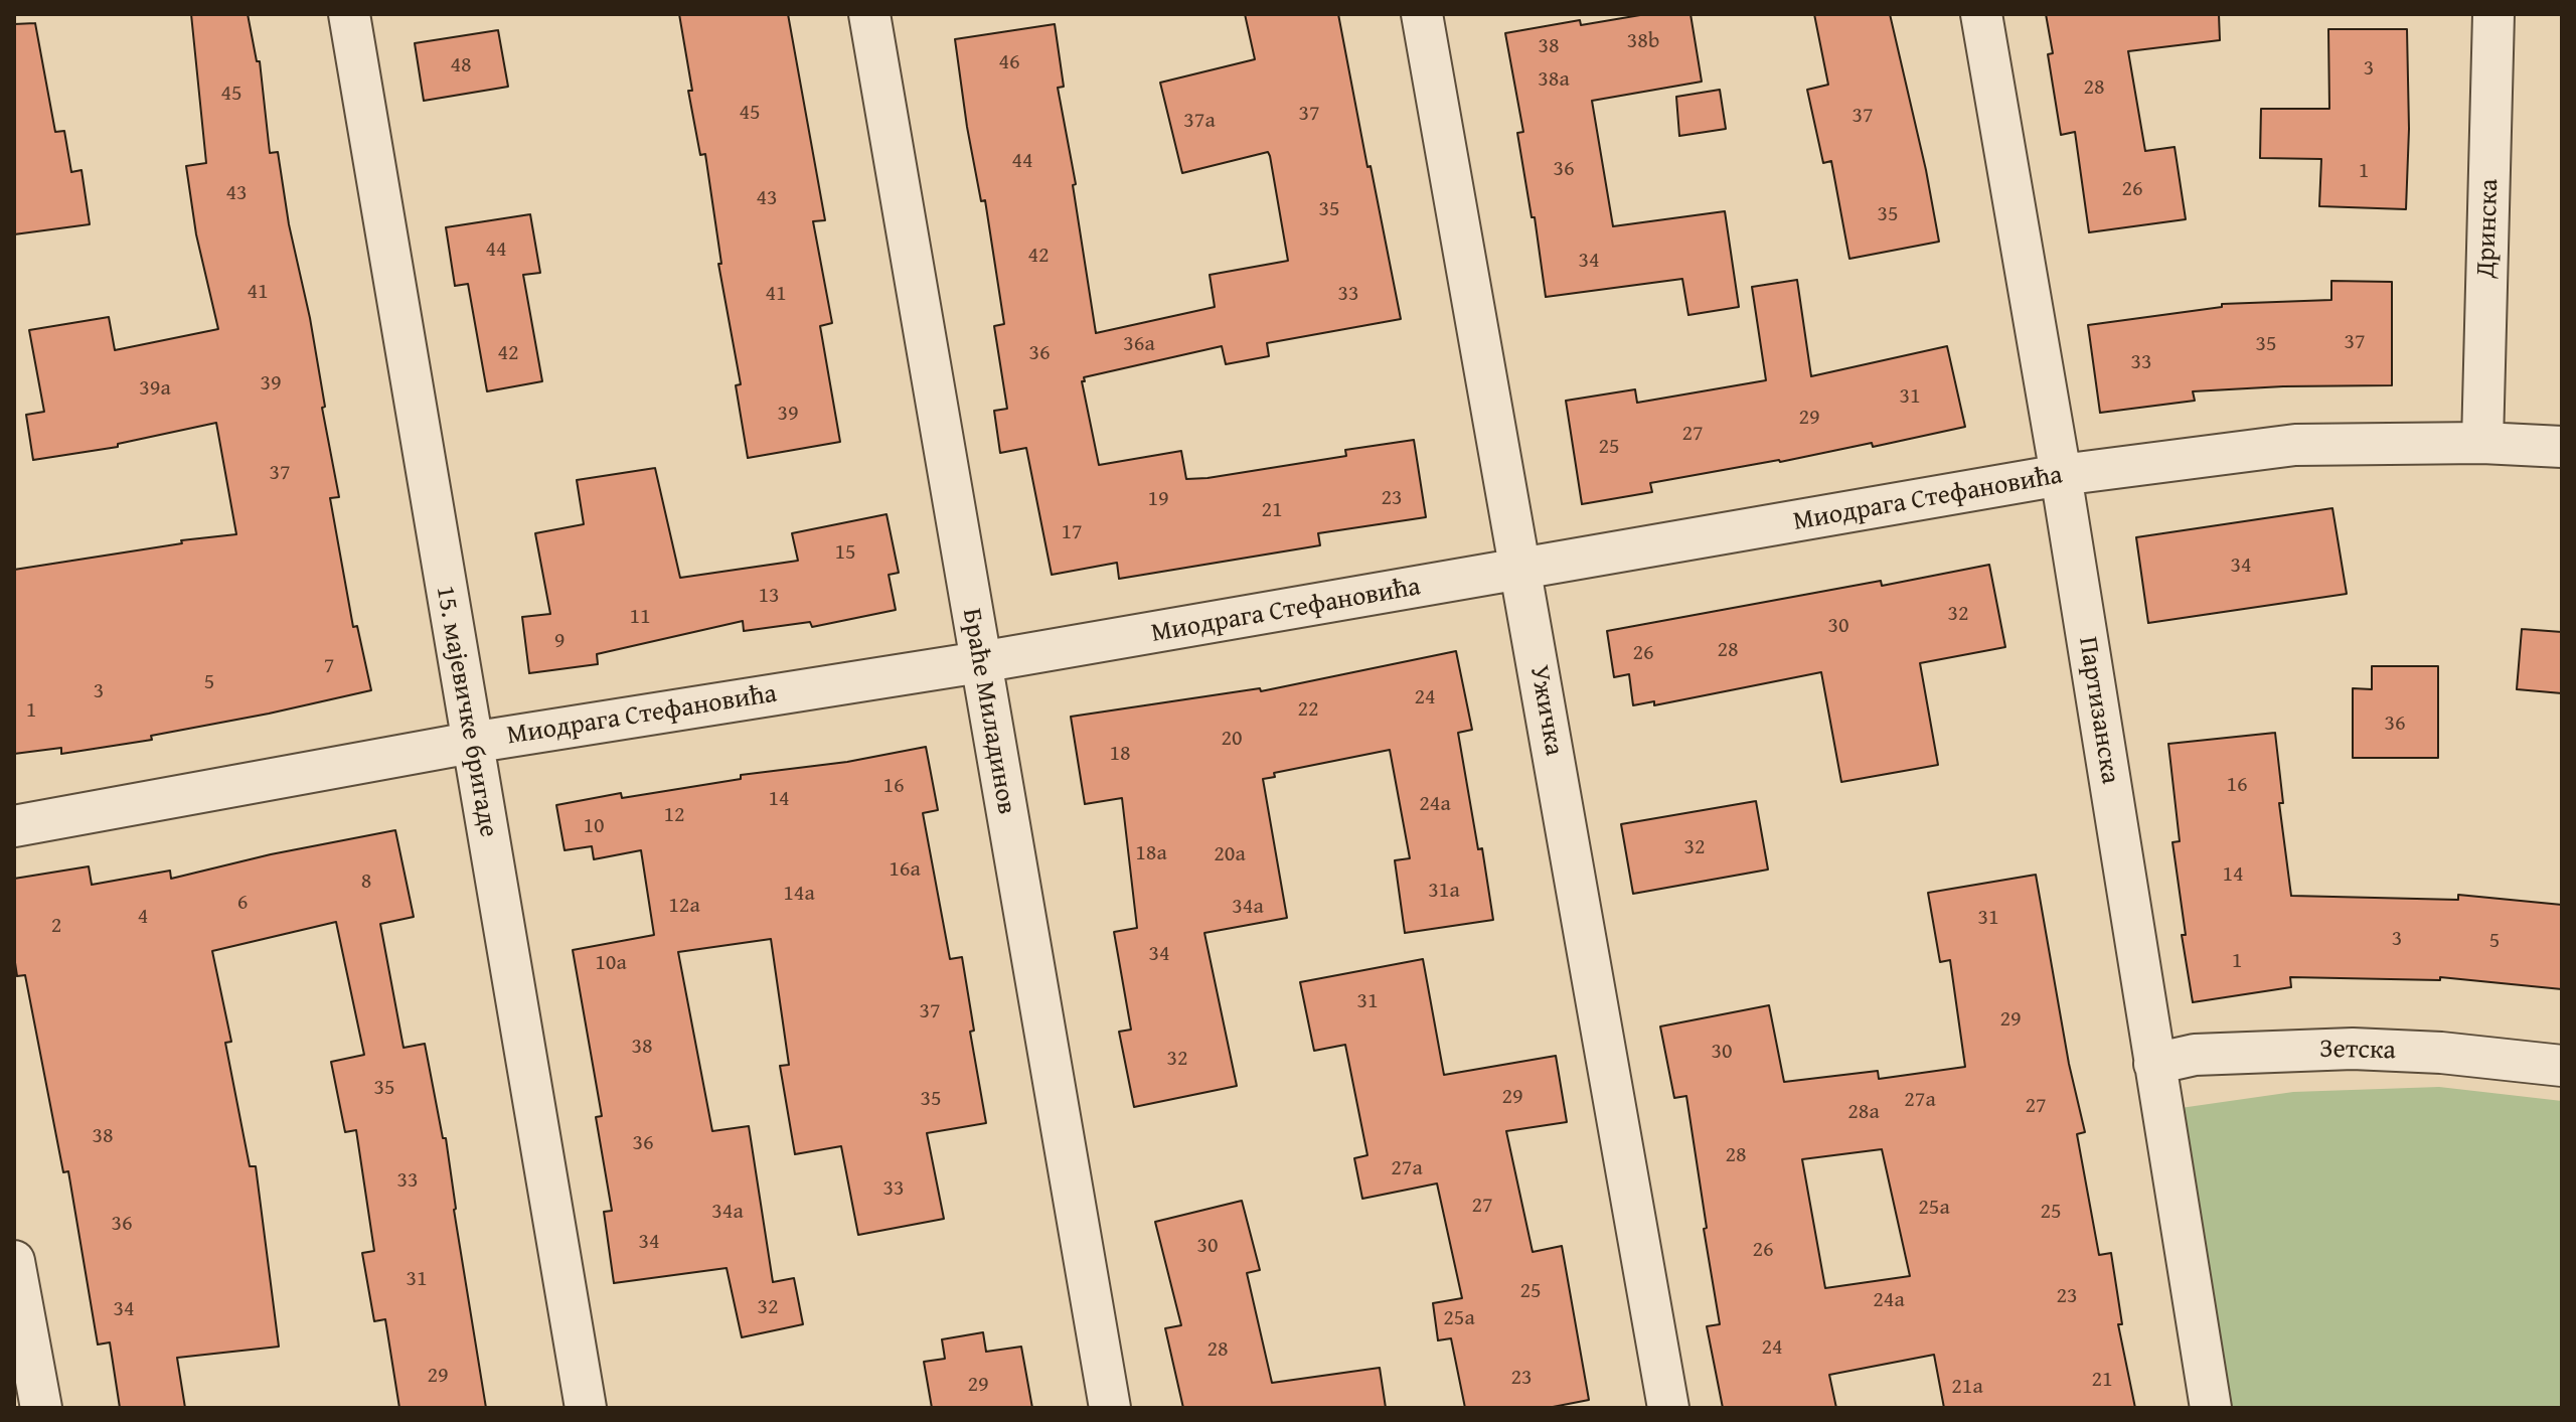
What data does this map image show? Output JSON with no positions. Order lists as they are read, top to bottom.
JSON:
{
  "streets": {
    "street": [
      "Дринска",
      "Миодрага Стефановића",
      "Ужичка",
      "Партизанска",
      "15. мајевичке бригаде",
      "Браће Миладинов",
      "Зетска"
    ]
  },
  "crossings": [
    ["Дринска", "Миодрага Стефановића"],
    ["Миодрага Стефановића", "Ужичка"],
    ["Миодрага Стефановића", "Партизанска"],
    ["Миодрага Стефановића", "15. мајевичке бригаде"],
    ["Миодрага Стефановића", "Браће Миладинов"],
    ["Партизанска", "Зетска"]
  ],
  "house_numbers": [
    "38b",
    "38",
    "46",
    "48",
    "3",
    "38a",
    "28",
    "45",
    "45",
    "37",
    "37",
    "37a",
    "44",
    "36",
    "1",
    "26",
    "43",
    "43",
    "35",
    "35",
    "44",
    "42",
    "34",
    "41",
    "41",
    "33",
    "37",
    "36a",
    "35",
    "42",
    "36",
    "33",
    "39",
    "39a",
    "31",
    "39",
    "29",
    "27",
    "25",
    "37",
    "23",
    "19",
    "21",
    "17",
    "15",
    "34",
    "13",
    "32",
    "11",
    "30",
    "9",
    "28",
    "26",
    "7",
    "5",
    "3",
    "24",
    "22",
    "1",
    "36",
    "20",
    "18",
    "16",
    "16",
    "14",
    "24a",
    "12",
    "10",
    "32",
    "18a",
    "20a",
    "16a",
    "14",
    "8",
    "31a",
    "14a",
    "6",
    "12a",
    "34a",
    "4",
    "31",
    "2",
    "3",
    "5",
    "34",
    "1",
    "10a",
    "31",
    "37",
    "29",
    "38",
    "30",
    "32",
    "35",
    "29",
    "35",
    "27a",
    "27",
    "28a",
    "38",
    "36",
    "28",
    "27a",
    "33",
    "33",
    "27",
    "25a",
    "34a",
    "25",
    "36",
    "34",
    "30",
    "26",
    "31",
    "25",
    "23",
    "24a",
    "32",
    "34",
    "25a",
    "24",
    "28",
    "29",
    "23",
    "21",
    "29",
    "21a"
  ]
}
